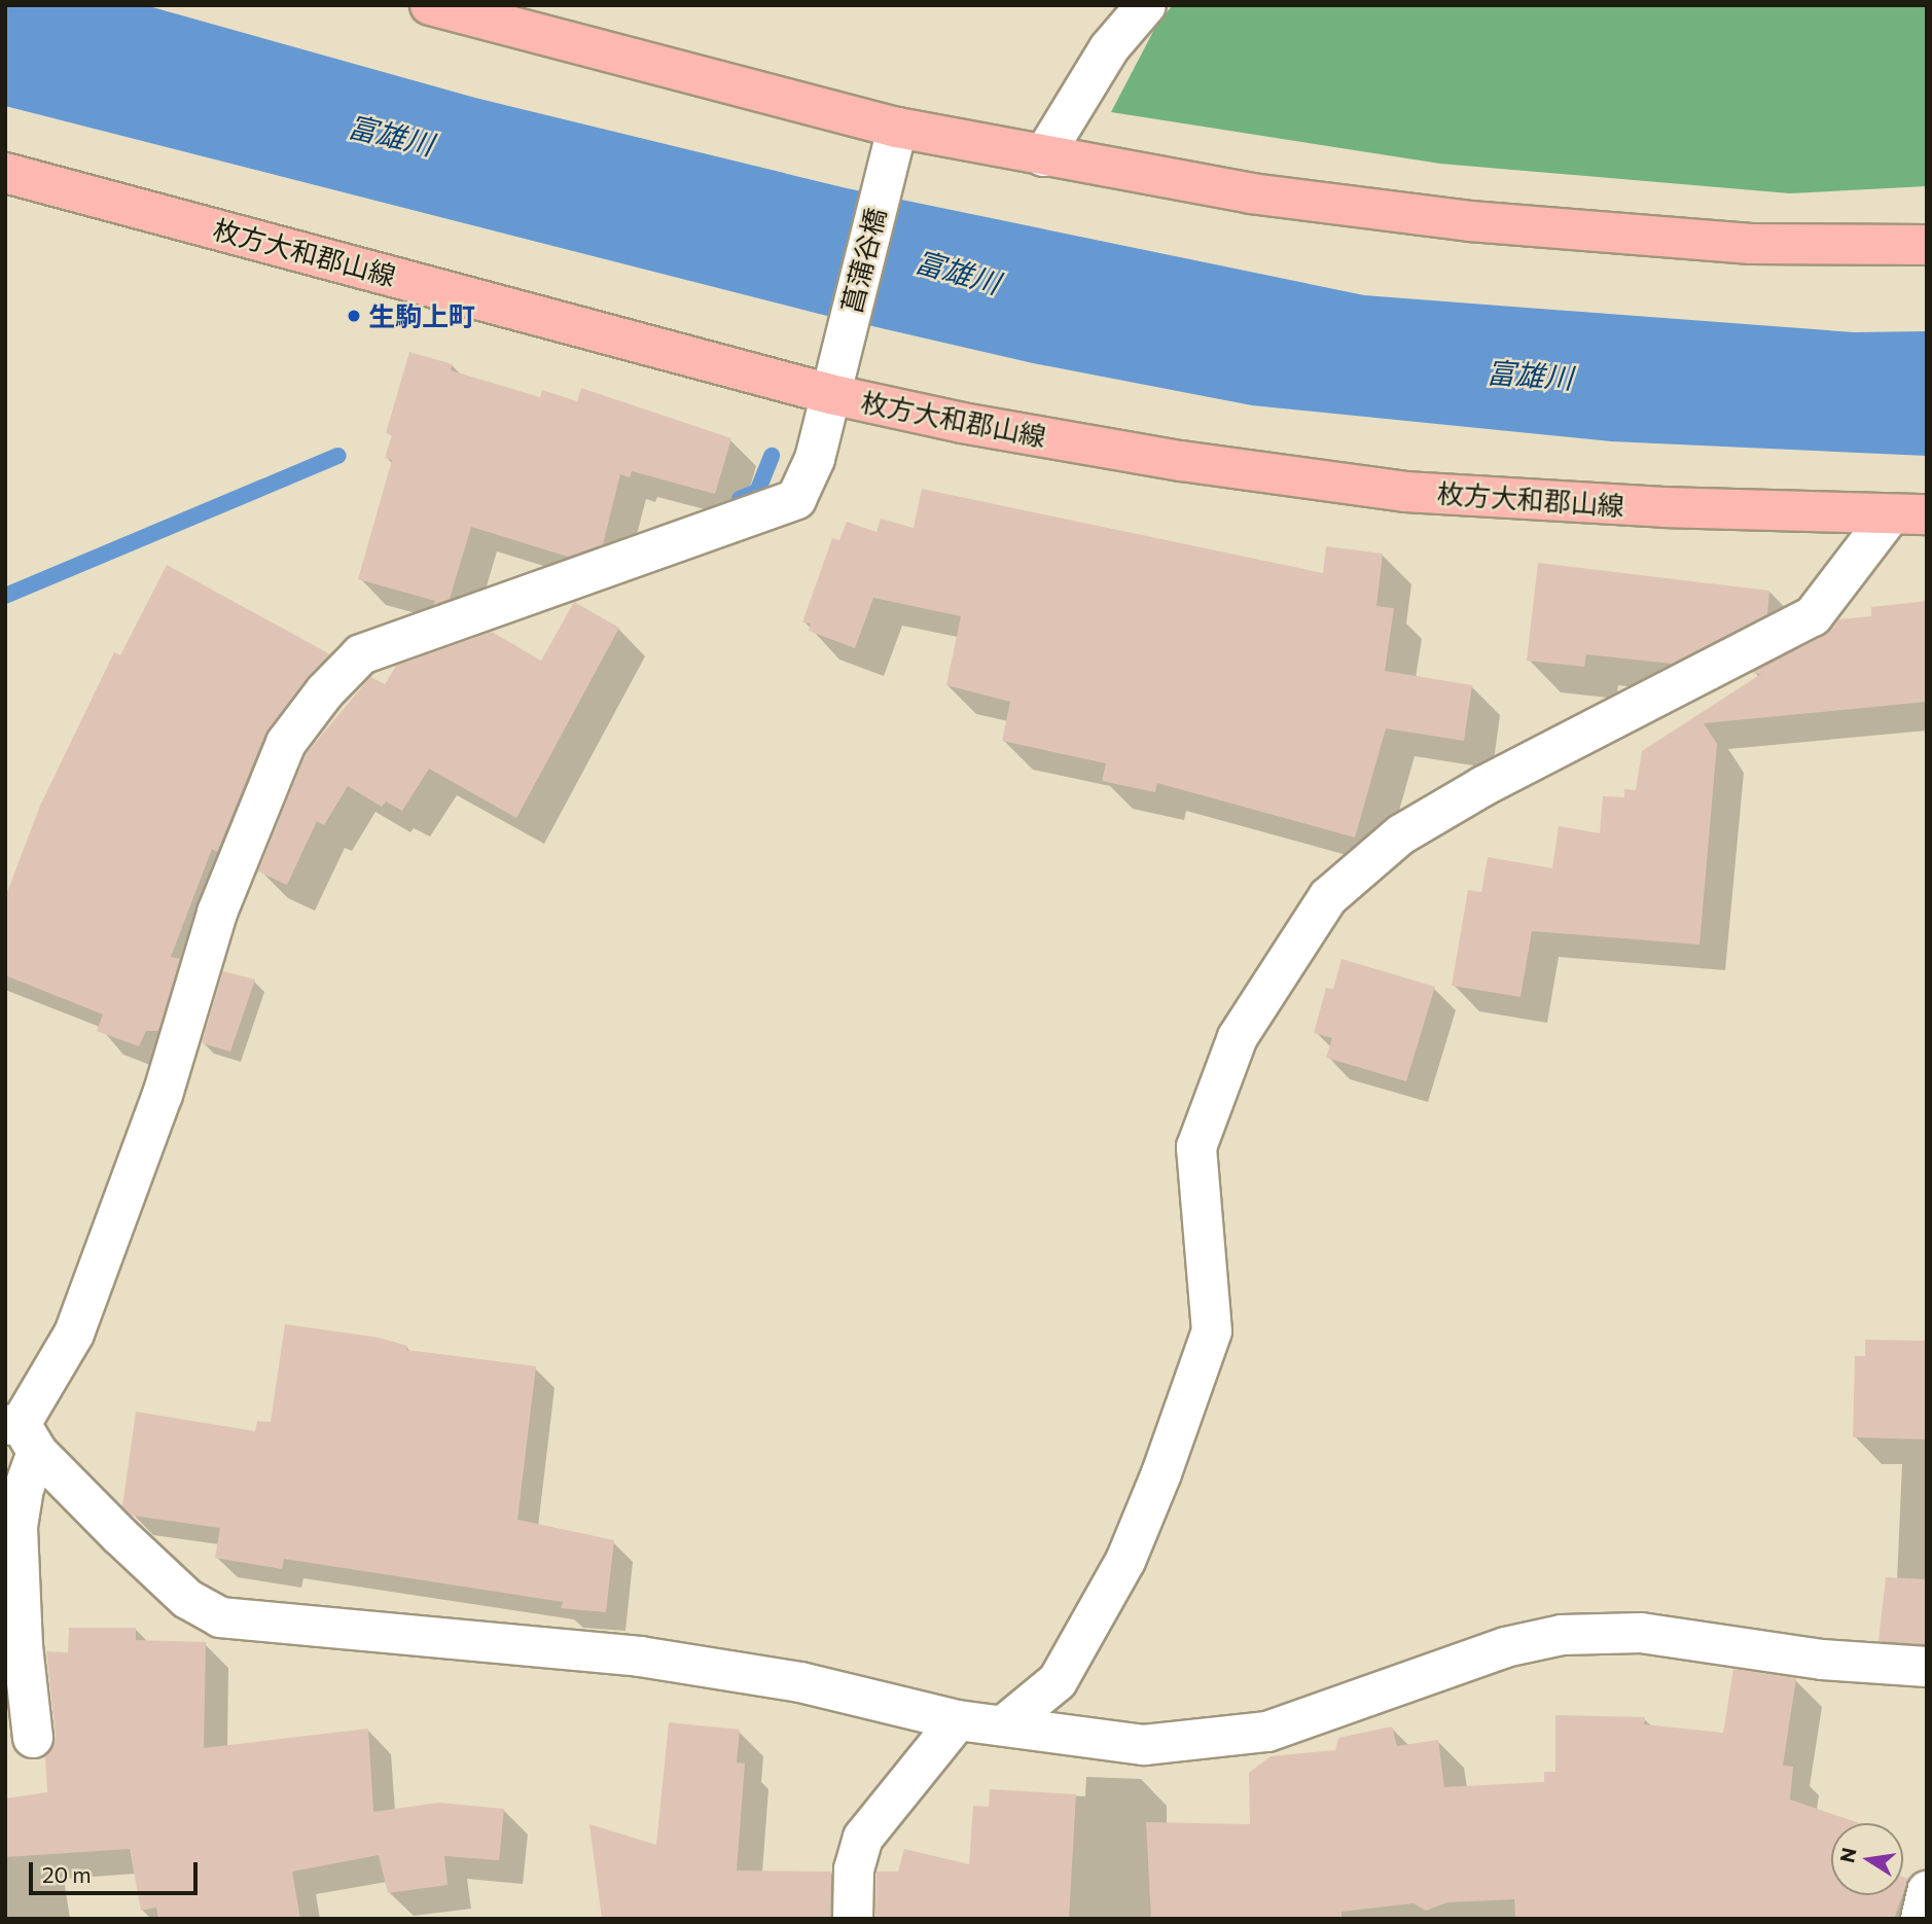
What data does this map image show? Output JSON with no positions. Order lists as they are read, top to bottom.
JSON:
{
  "streets": {
    "main road": ["枚方大和郡山線"],
    "street": ["菖蒲谷橋"]
  },
  "crossings": [
    ["枚方大和郡山線", "菖蒲谷橋"]
  ],
  "water": ["富雄川"],
  "places": ["生駒上町"],
  "scale_bar": "20 m",
  "north": "left"
}
